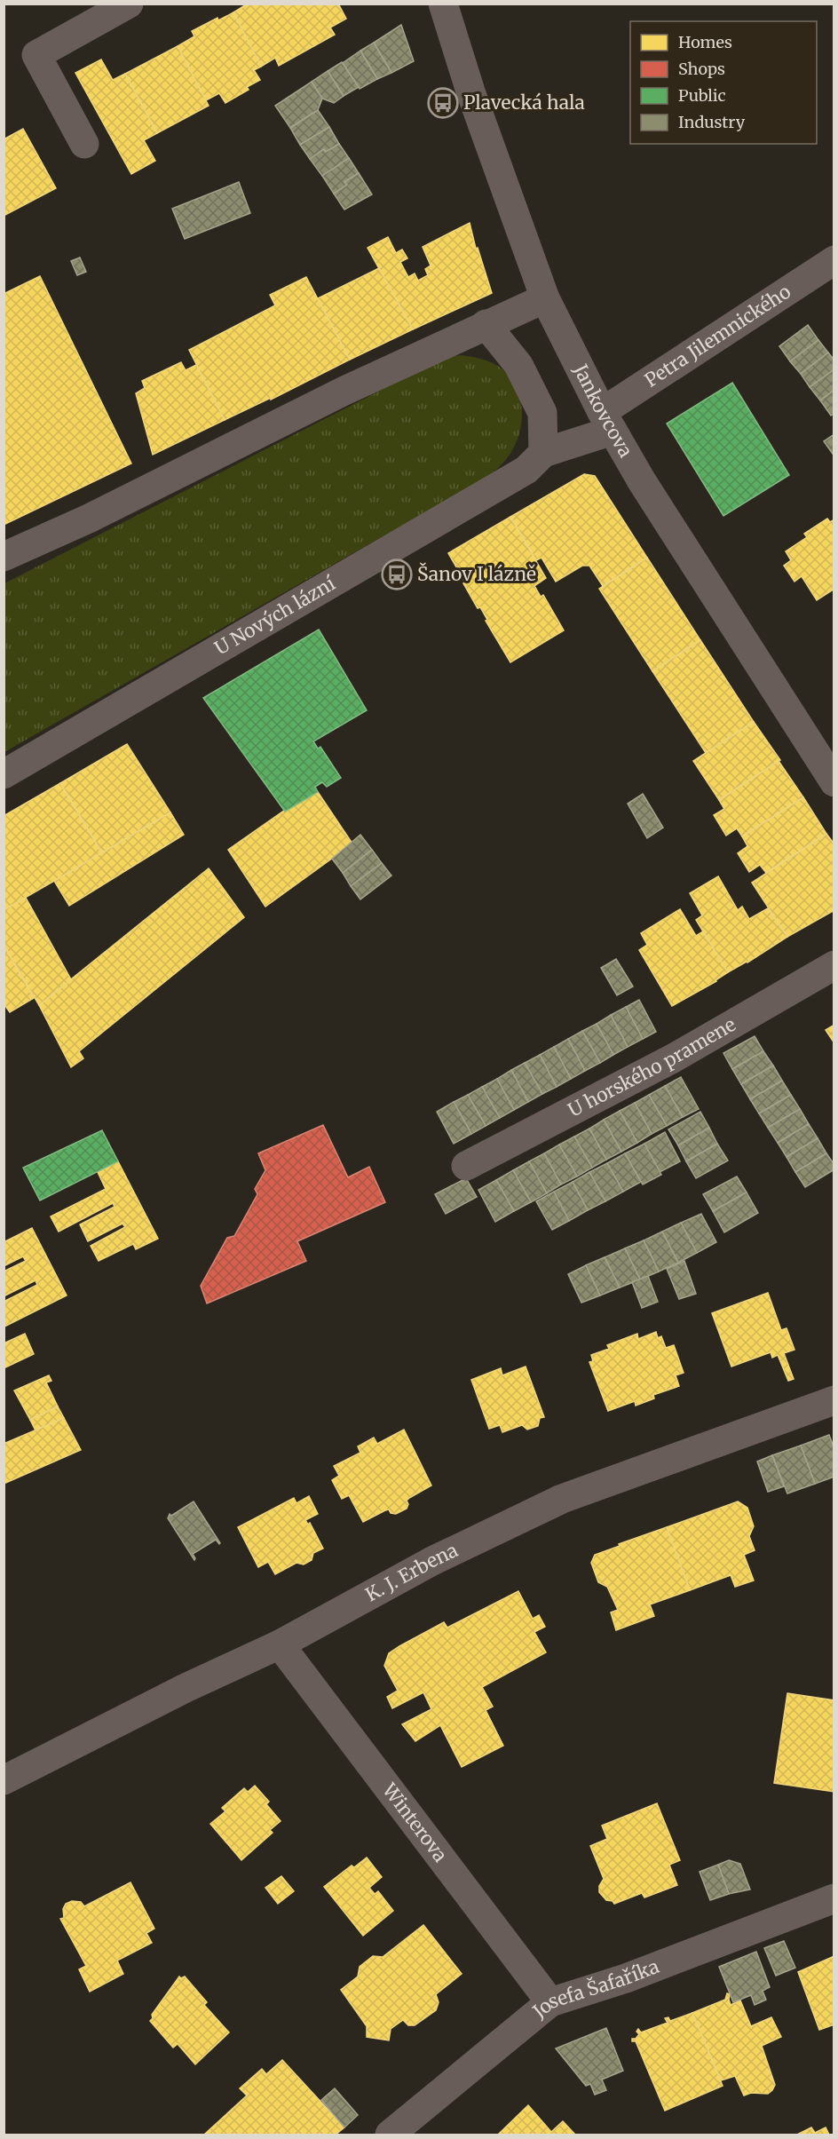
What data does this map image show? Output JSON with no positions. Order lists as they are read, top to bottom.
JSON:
{
  "streets": {
    "street": [
      "Petra Jilemnického",
      "Jankovcova",
      "U Nových lázní",
      "U horského pramene",
      "K. J. Erbena",
      "Winterova",
      "Josefa Šafaříka"
    ]
  },
  "crossings": [
    ["Petra Jilemnického", "Jankovcova"],
    ["Petra Jilemnického", "U Nových lázní"],
    ["Jankovcova", "U Nových lázní"],
    ["K. J. Erbena", "Winterova"],
    ["Winterova", "Josefa Šafaříka"]
  ],
  "places": {
    "bus stop": ["Plavecká hala", "Šanov I lázně"]
  },
  "legend": [
    "Homes",
    "Shops",
    "Public",
    "Industry"
  ]
}
